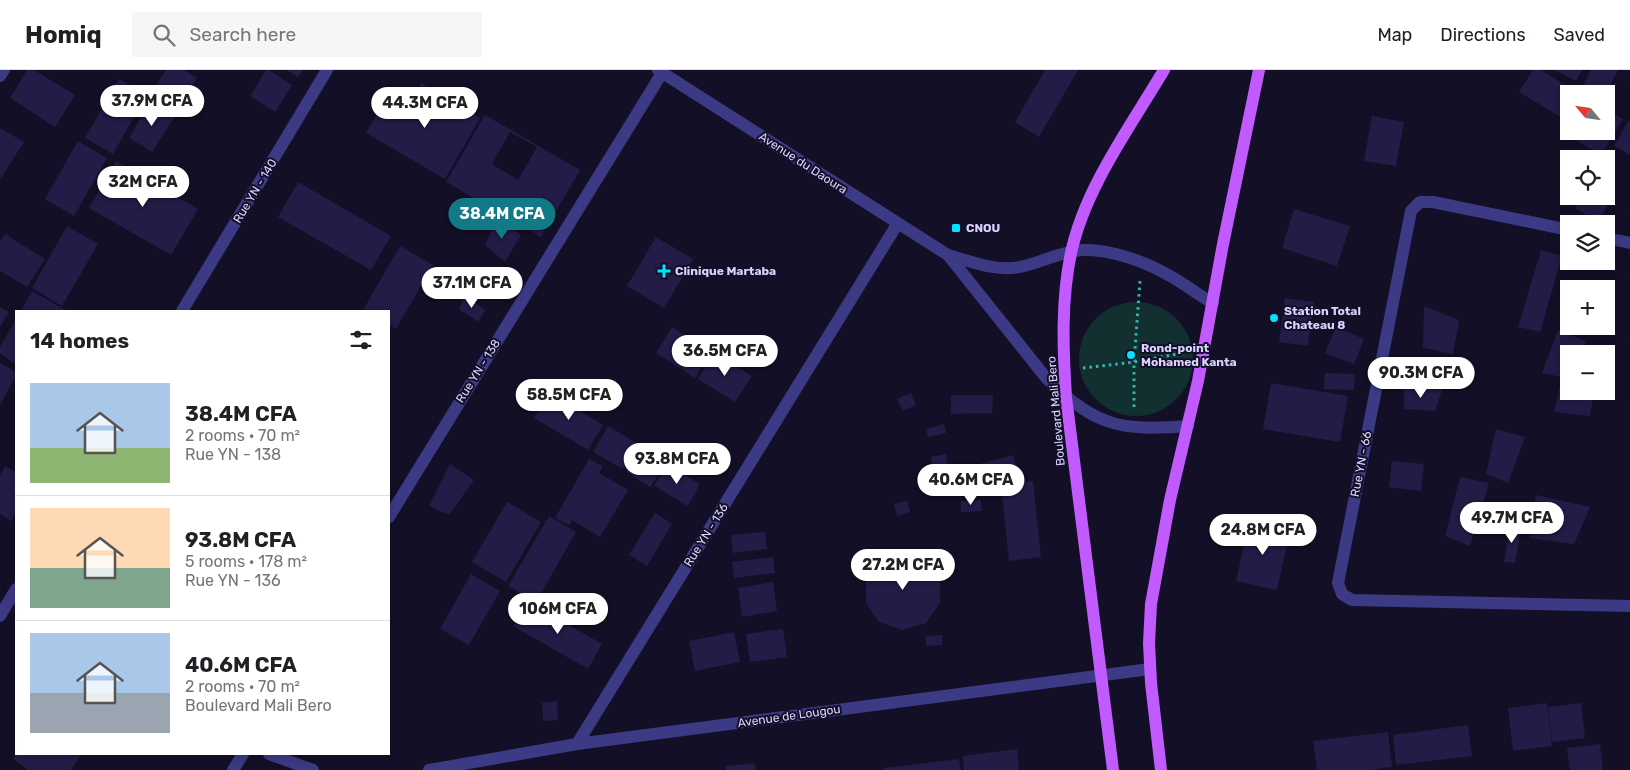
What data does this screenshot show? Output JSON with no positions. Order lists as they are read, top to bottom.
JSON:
{
  "streets": {
    "main road": ["Boulevard Mali Bero"],
    "street": [
      "Avenue du Daoura",
      "Rue YN - 140",
      "Rue YN - 138",
      "Rue YN - 66",
      "Rue YN - 136",
      "Avenue de Lougou"
    ]
  },
  "crossings": [
    ["Avenue du Daoura", "Rue YN - 138"],
    ["Avenue du Daoura", "Boulevard Mali Bero"],
    ["Avenue du Daoura", "Rue YN - 136"],
    ["Boulevard Mali Bero", "Avenue de Lougou"],
    ["Rue YN - 136", "Avenue de Lougou"]
  ],
  "places": {
    "transit": ["CNOU"],
    "health": ["Clinique Martaba"],
    "other": ["Station Total Chateau 8", "Rond-point Mohamed Kanta"]
  },
  "north": "top left",
  "page": {
    "header": "Homiq",
    "search": "Search here",
    "nav": ["Map", "Directions", "Saved"],
    "map_buttons": ["+", "−"],
    "price": [
      "37.9M CFA",
      "44.3M CFA",
      "32M CFA",
      "38.4M CFA",
      "37.1M CFA",
      "36.5M CFA",
      "90.3M CFA",
      "58.5M CFA",
      "93.8M CFA",
      "40.6M CFA",
      "49.7M CFA",
      "24.8M CFA",
      "27.2M CFA",
      "106M CFA"
    ],
    "heading": "14 homes",
    "list": [
      {
        "name": "38.4M CFA",
        "note": "2 rooms · 70 m² · Rue YN - 138"
      },
      {
        "name": "93.8M CFA",
        "note": "5 rooms · 178 m² · Rue YN - 136"
      },
      {
        "name": "40.6M CFA",
        "note": "2 rooms · 70 m² · Boulevard Mali Bero"
      }
    ]
  }
}
